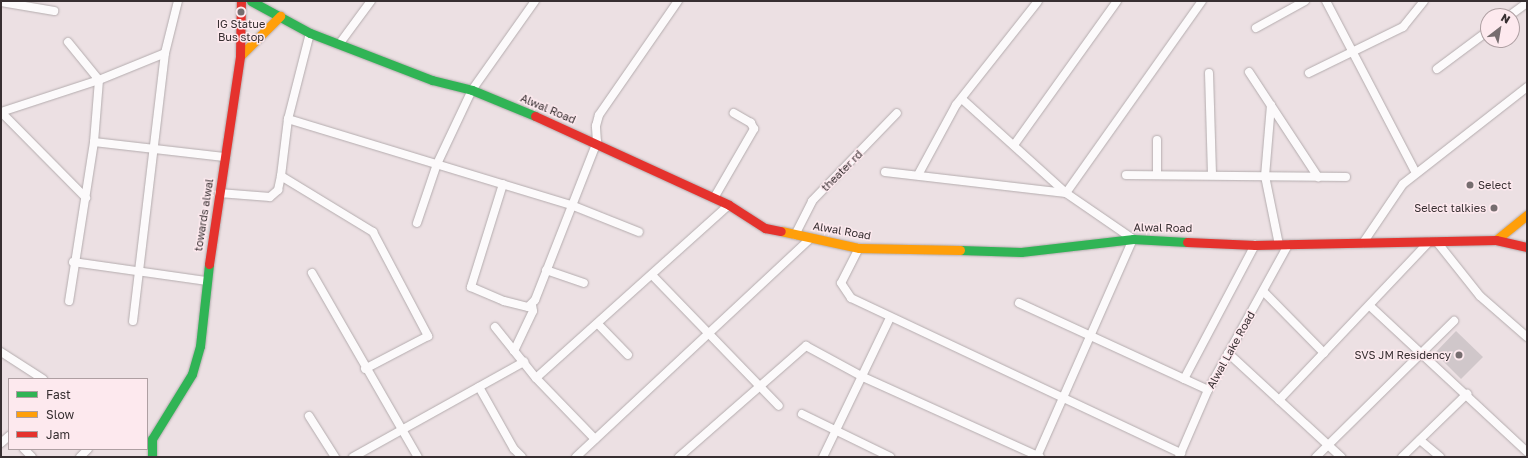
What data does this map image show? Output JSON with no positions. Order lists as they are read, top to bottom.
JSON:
{
  "streets": {
    "main road": ["Alwal Road", "towards alwal"],
    "street": ["theater rd", "Alwal Lake Road"]
  },
  "crossings": [
    ["Alwal Road", "theater rd"],
    ["Alwal Road", "Alwal Lake Road"]
  ],
  "places": [
    "IG Statue Bus stop",
    "Select",
    "Select talkies",
    "SVS JM Residency"
  ],
  "legend": ["Fast", "Slow", "Jam"],
  "north": "top right"
}
